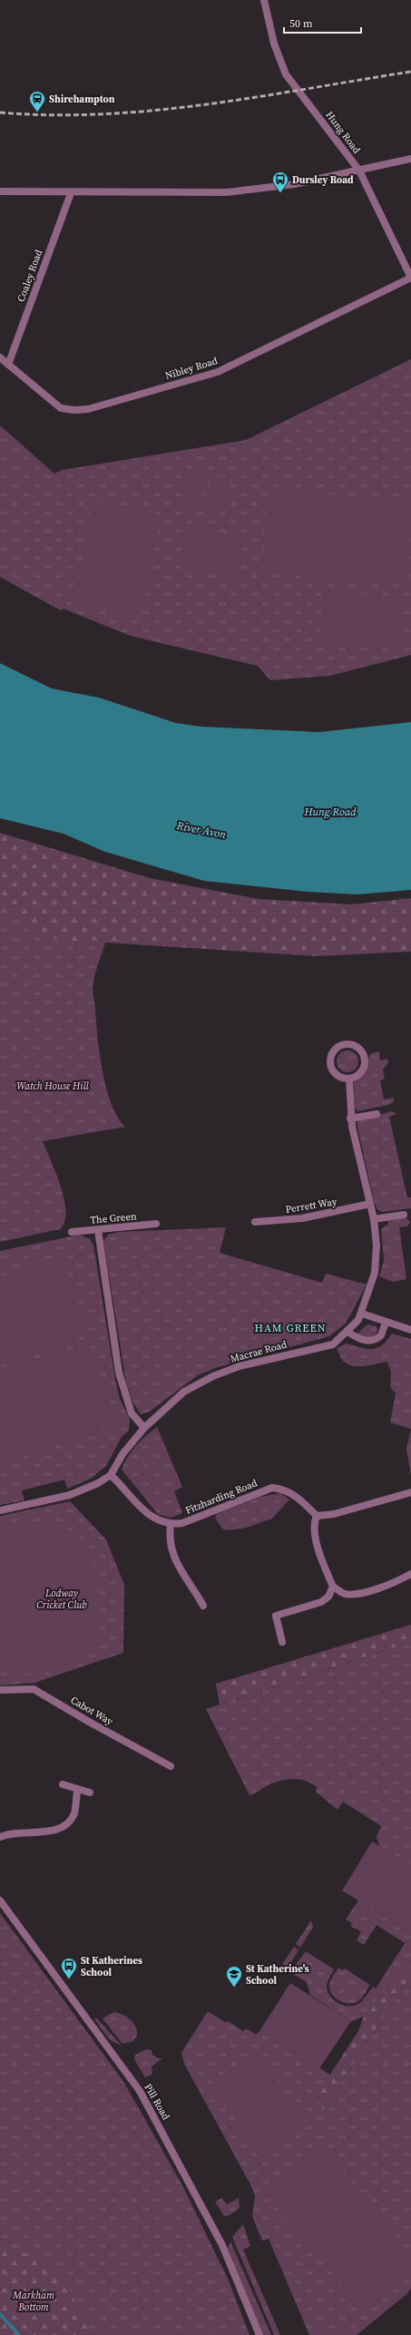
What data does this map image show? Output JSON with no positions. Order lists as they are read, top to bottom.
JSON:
{
  "streets": {
    "street": [
      "Hung Road",
      "Coaley Road",
      "Nibley Road",
      "Perrett Way",
      "The Green",
      "Macrae Road",
      "Fitzharding Road",
      "Cabot Way",
      "Pill Road"
    ]
  },
  "crossings": [
    ["Hung Road", "Nibley Road"],
    ["Coaley Road", "Nibley Road"],
    ["Perrett Way", "Macrae Road"]
  ],
  "districts": ["HAM GREEN"],
  "water": ["Hung Road", "River Avon"],
  "parks": ["Watch House Hill", "Lodway Cricket Club", "Markham Bottom"],
  "places": {
    "station": ["Shirehampton"],
    "bus stop": ["Dursley Road", "St Katherines School"],
    "school or university": ["St Katherine's School"]
  },
  "scale_bar": "50 m"
}
